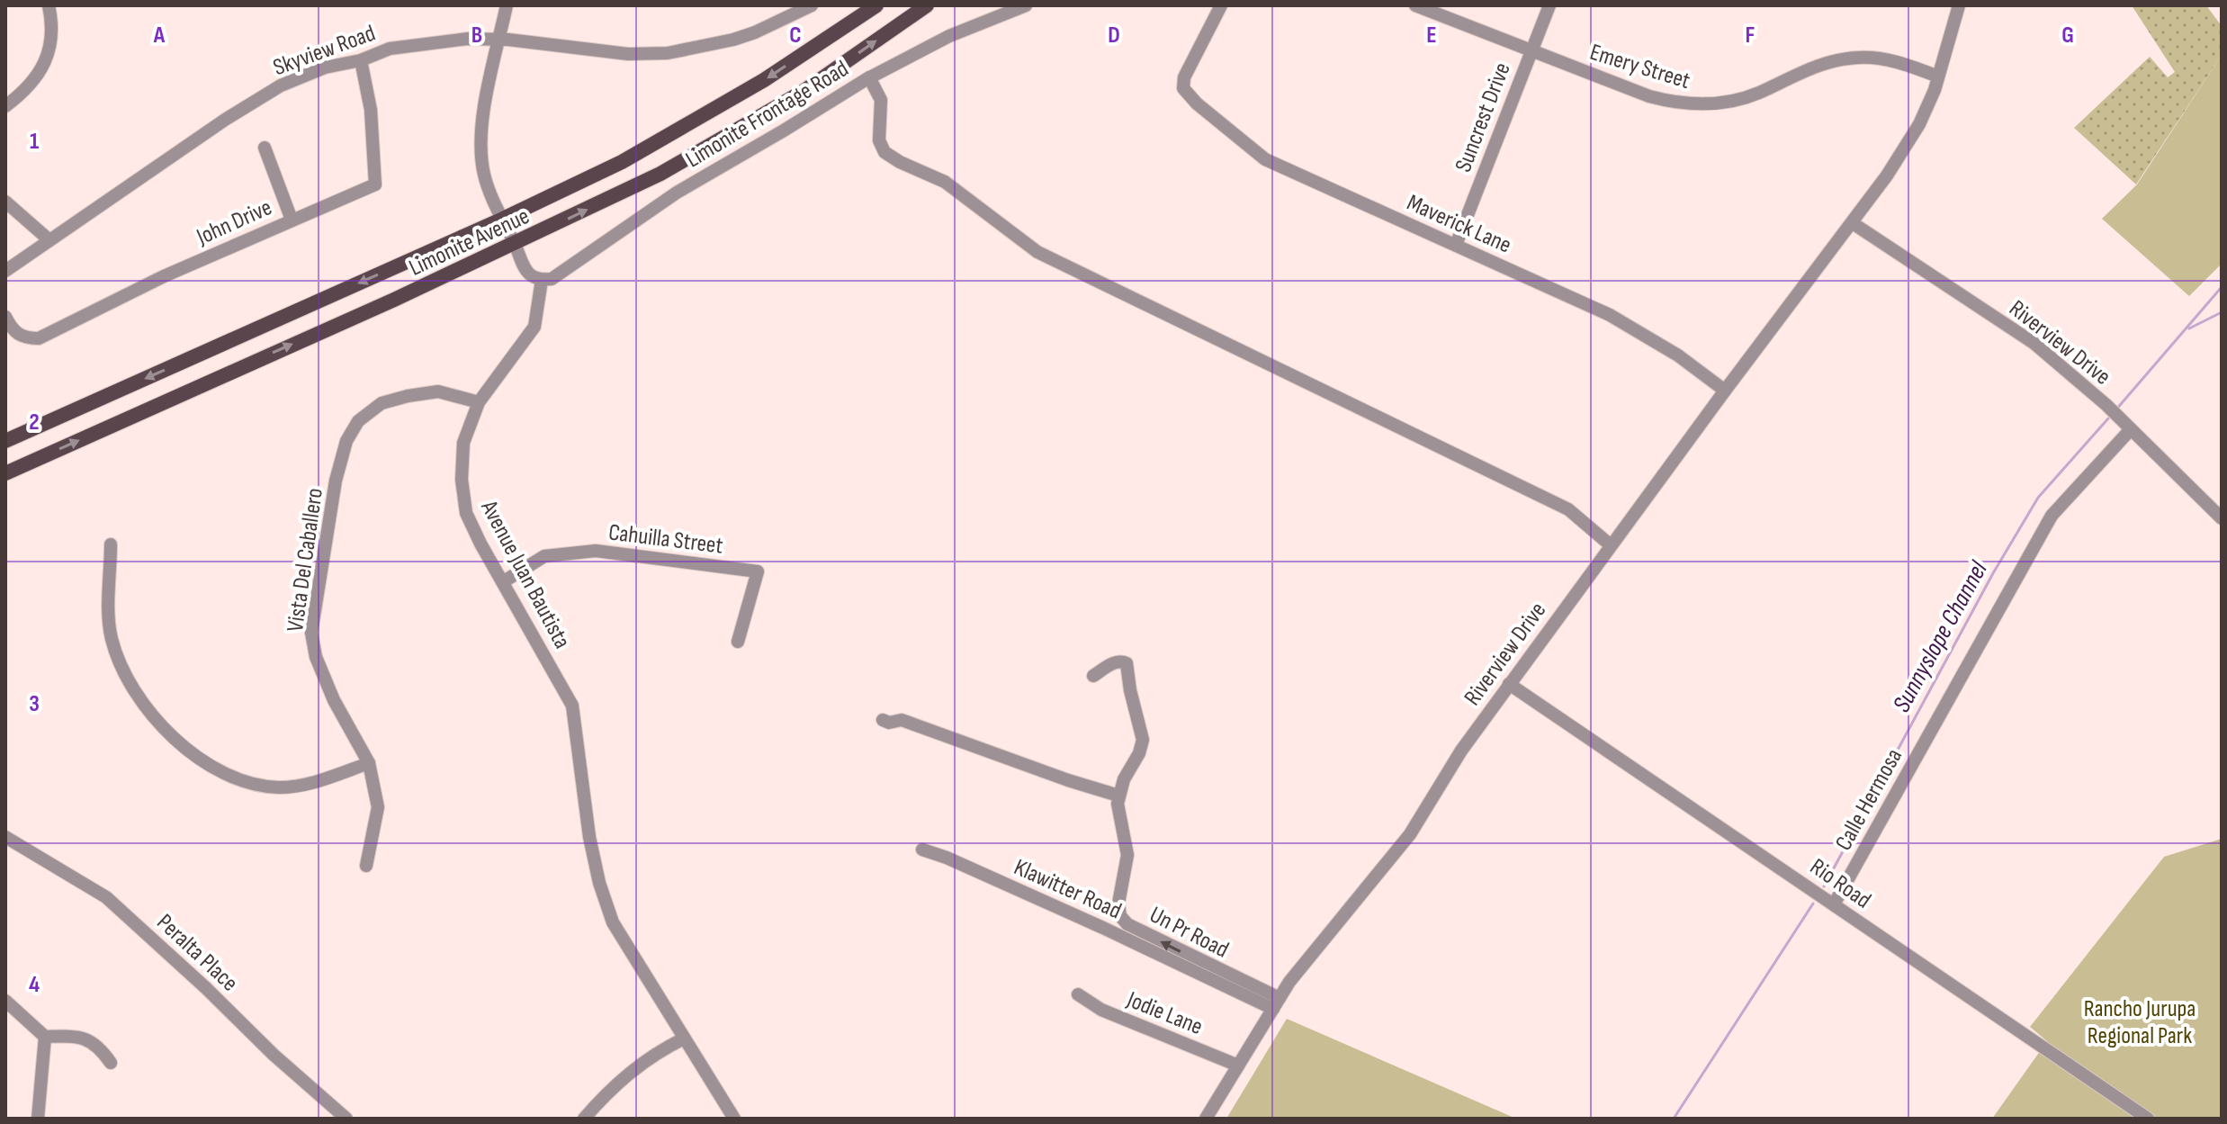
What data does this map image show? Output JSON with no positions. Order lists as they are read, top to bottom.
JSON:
{
  "streets": {
    "main road": ["Limonite Avenue"],
    "street": [
      "Skyview Road",
      "Emery Street",
      "Limonite Frontage Road",
      "Suncrest Drive",
      "John Drive",
      "Maverick Lane",
      "Riverview Drive",
      "Cahuilla Street",
      "Vista Del Caballero",
      "Avenue Juan Bautista",
      "Calle Hermosa",
      "Rio Road",
      "Klawitter Road",
      "Un Pr Road",
      "Peralta Place",
      "Jodie Lane"
    ]
  },
  "crossings": [
    ["Skyview Road", "John Drive"],
    ["Emery Street", "Suncrest Drive"],
    ["Emery Street", "Riverview Drive"],
    ["Limonite Frontage Road", "Avenue Juan Bautista"],
    ["Suncrest Drive", "Maverick Lane"],
    ["Maverick Lane", "Riverview Drive"],
    ["Riverview Drive", "Calle Hermosa"],
    ["Riverview Drive", "Rio Road"],
    ["Riverview Drive", "Klawitter Road"],
    ["Riverview Drive", "Un Pr Road"],
    ["Riverview Drive", "Jodie Lane"],
    ["Cahuilla Street", "Avenue Juan Bautista"],
    ["Vista Del Caballero", "Avenue Juan Bautista"],
    ["Calle Hermosa", "Rio Road"],
    ["Klawitter Road", "Un Pr Road"]
  ],
  "one_way": ["Un Pr Road"],
  "water": ["Sunnyslope Channel"],
  "parks": ["Rancho Jurupa Regional Park"],
  "grid": {
    "columns": [
      "A",
      "B",
      "C",
      "D",
      "E",
      "F",
      "G"
    ],
    "rows": [
      "1",
      "2",
      "3",
      "4"
    ]
  }
}
